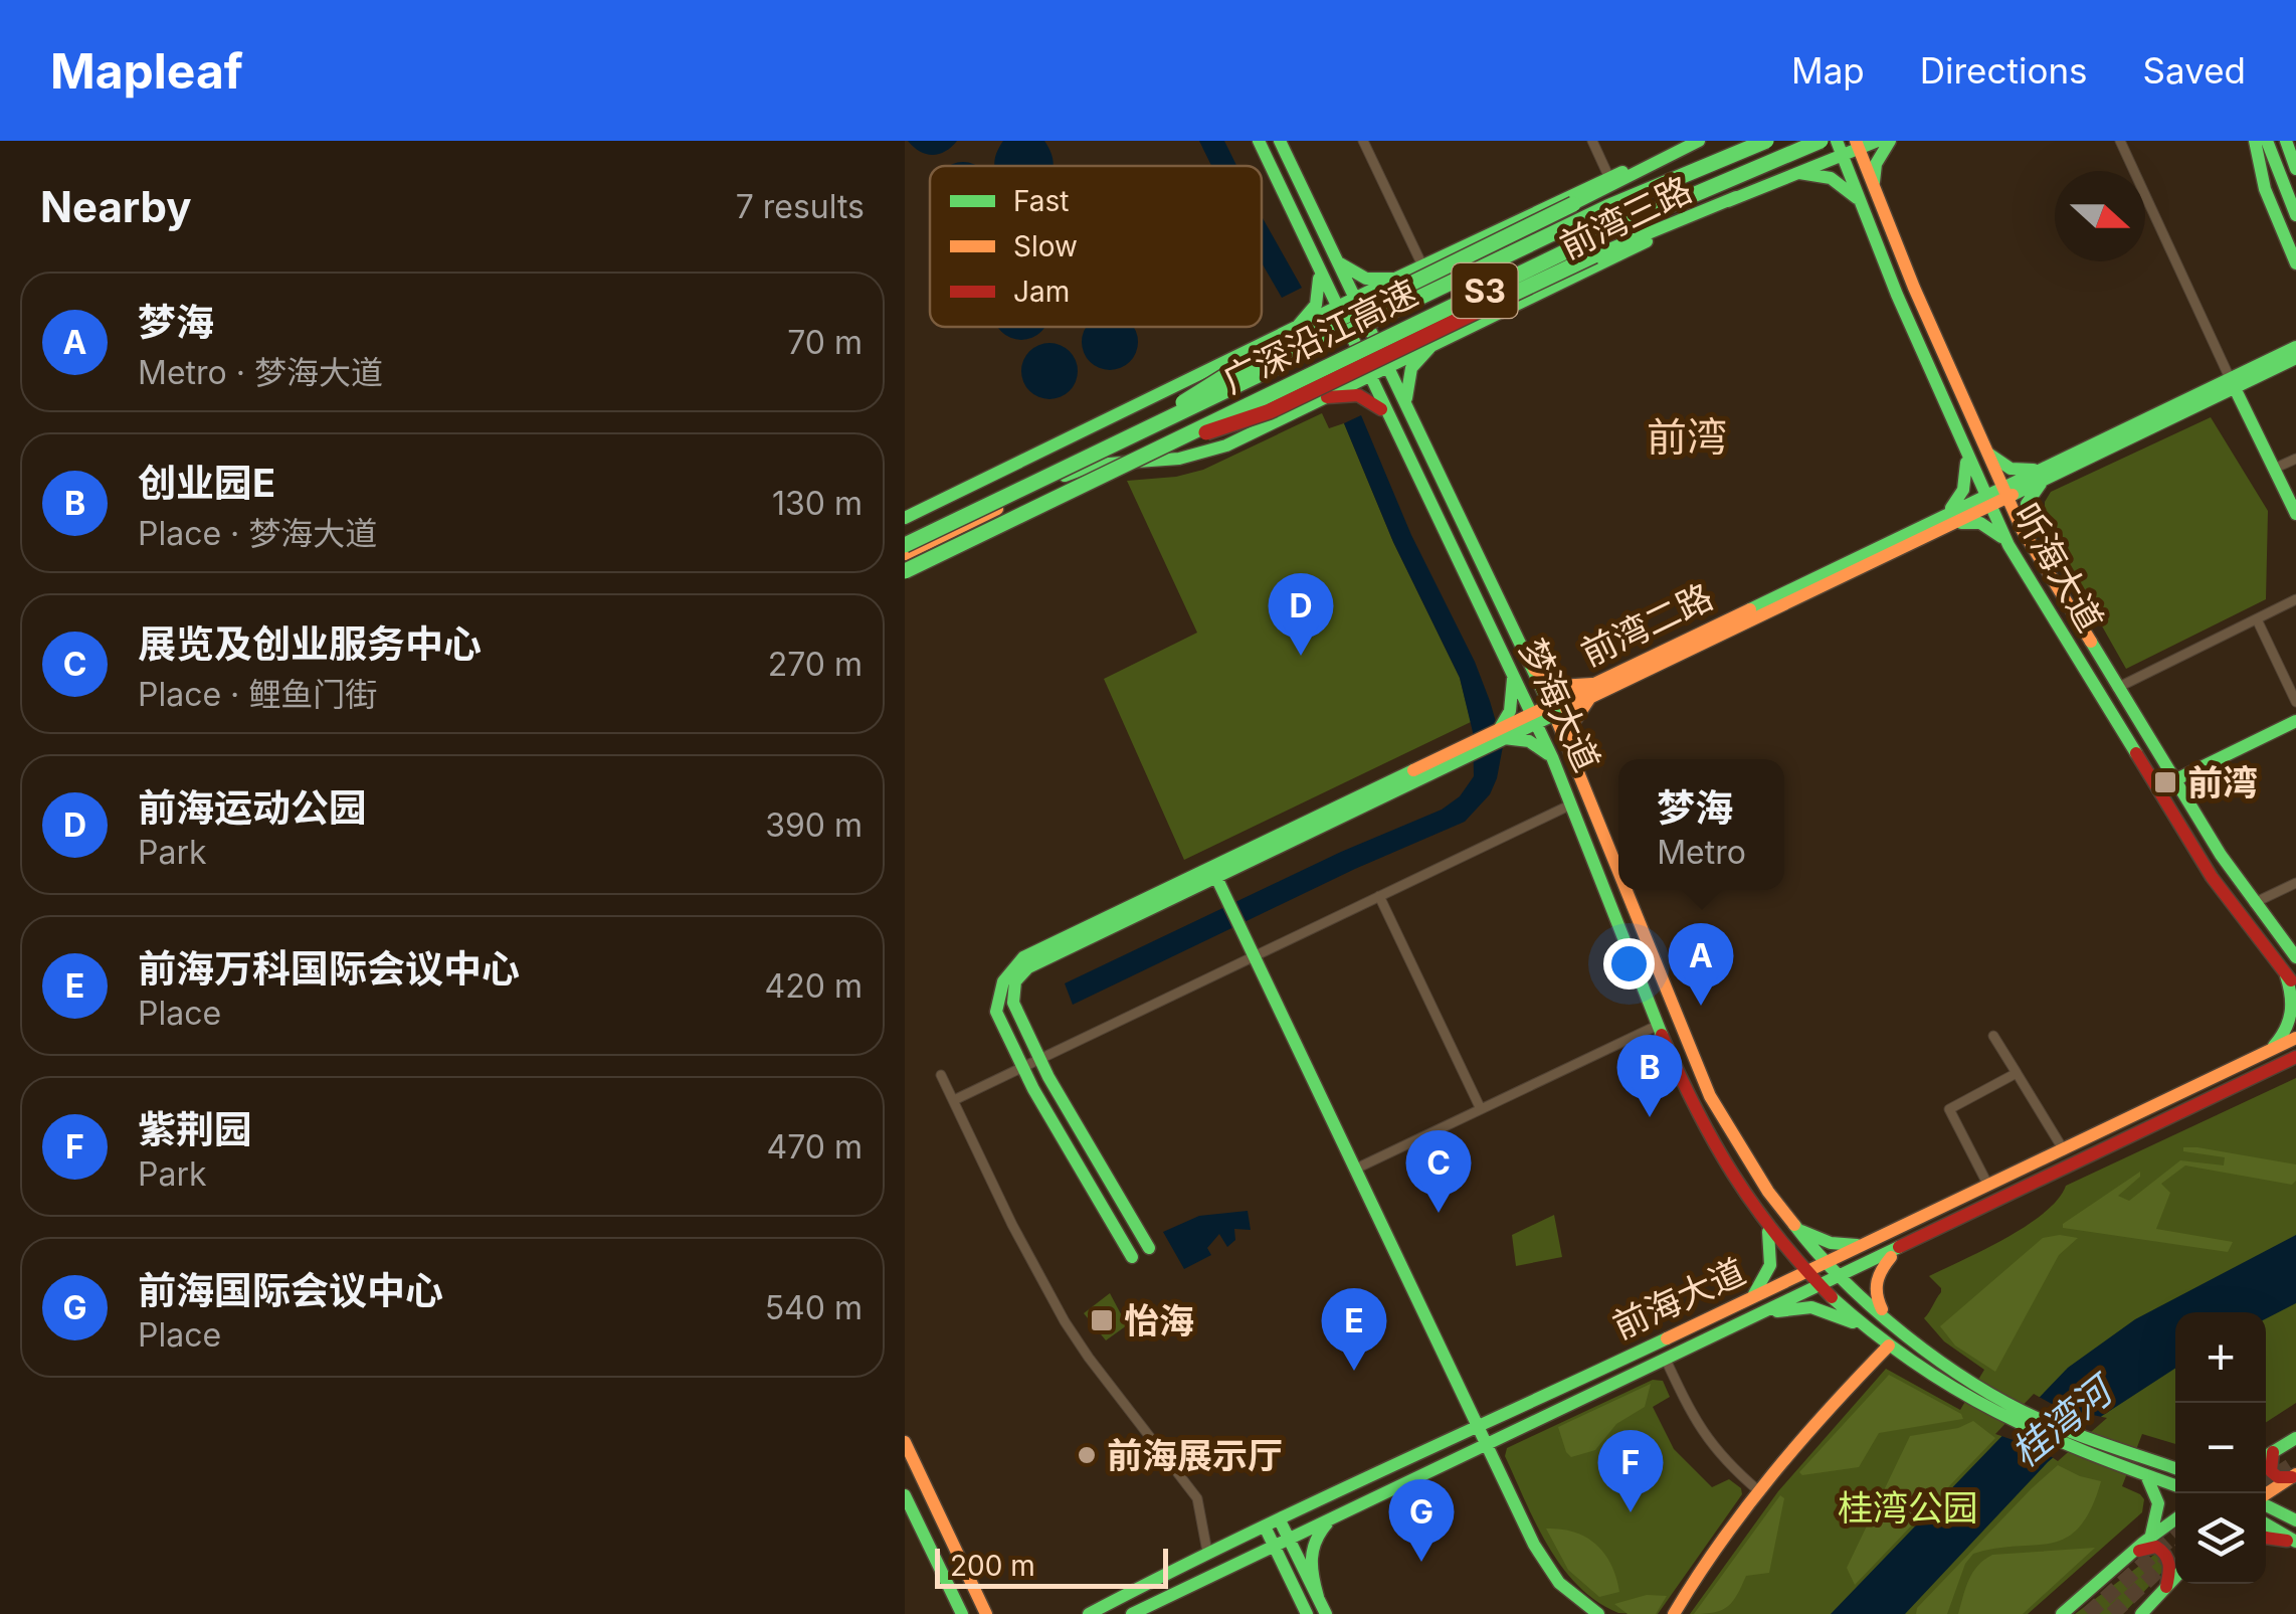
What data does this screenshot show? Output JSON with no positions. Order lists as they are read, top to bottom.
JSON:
{
  "streets": {
    "main road": [
      "前湾三路",
      "S3",
      "广深沿江高速",
      "听海大道",
      "前湾二路",
      "梦海大道",
      "前海大道"
    ]
  },
  "crossings": [
    ["前湾三路", "听海大道"],
    ["前湾三路", "梦海大道"],
    ["听海大道", "前湾二路"],
    ["前湾二路", "梦海大道"],
    ["梦海大道", "前海大道"]
  ],
  "districts": ["前湾"],
  "water": ["桂湾河"],
  "parks": ["桂湾公园"],
  "places": {
    "transit": ["前湾", "怡海"],
    "other": ["前海展示厅"]
  },
  "legend": ["Fast", "Slow", "Jam"],
  "scale_bar": "200 m",
  "north": "right",
  "page": {
    "header": "Mapleaf",
    "nav": ["Map", "Directions", "Saved"],
    "heading": ["Nearby", "7 results"],
    "list": [
      {
        "mark": "A",
        "name": "梦海",
        "note": "Metro · 梦海大道",
        "value": "70 m"
      },
      {
        "mark": "B",
        "name": "创业园E",
        "note": "Place · 梦海大道",
        "value": "130 m"
      },
      {
        "mark": "C",
        "name": "展览及创业服务中心",
        "note": "Place · 鲤鱼门街",
        "value": "270 m"
      },
      {
        "mark": "D",
        "name": "前海运动公园",
        "note": "Park",
        "value": "390 m"
      },
      {
        "mark": "E",
        "name": "前海万科国际会议中心",
        "note": "Place",
        "value": "420 m"
      },
      {
        "mark": "F",
        "name": "紫荆园",
        "note": "Park",
        "value": "470 m"
      },
      {
        "mark": "G",
        "name": "前海国际会议中心",
        "note": "Place",
        "value": "540 m"
      }
    ],
    "pins": [
      "D",
      "A",
      "B",
      "C",
      "E",
      "F",
      "G"
    ],
    "popup": ["梦海", "Metro"],
    "map_buttons": ["+", "−"],
    "scale": "200 m"
  }
}
